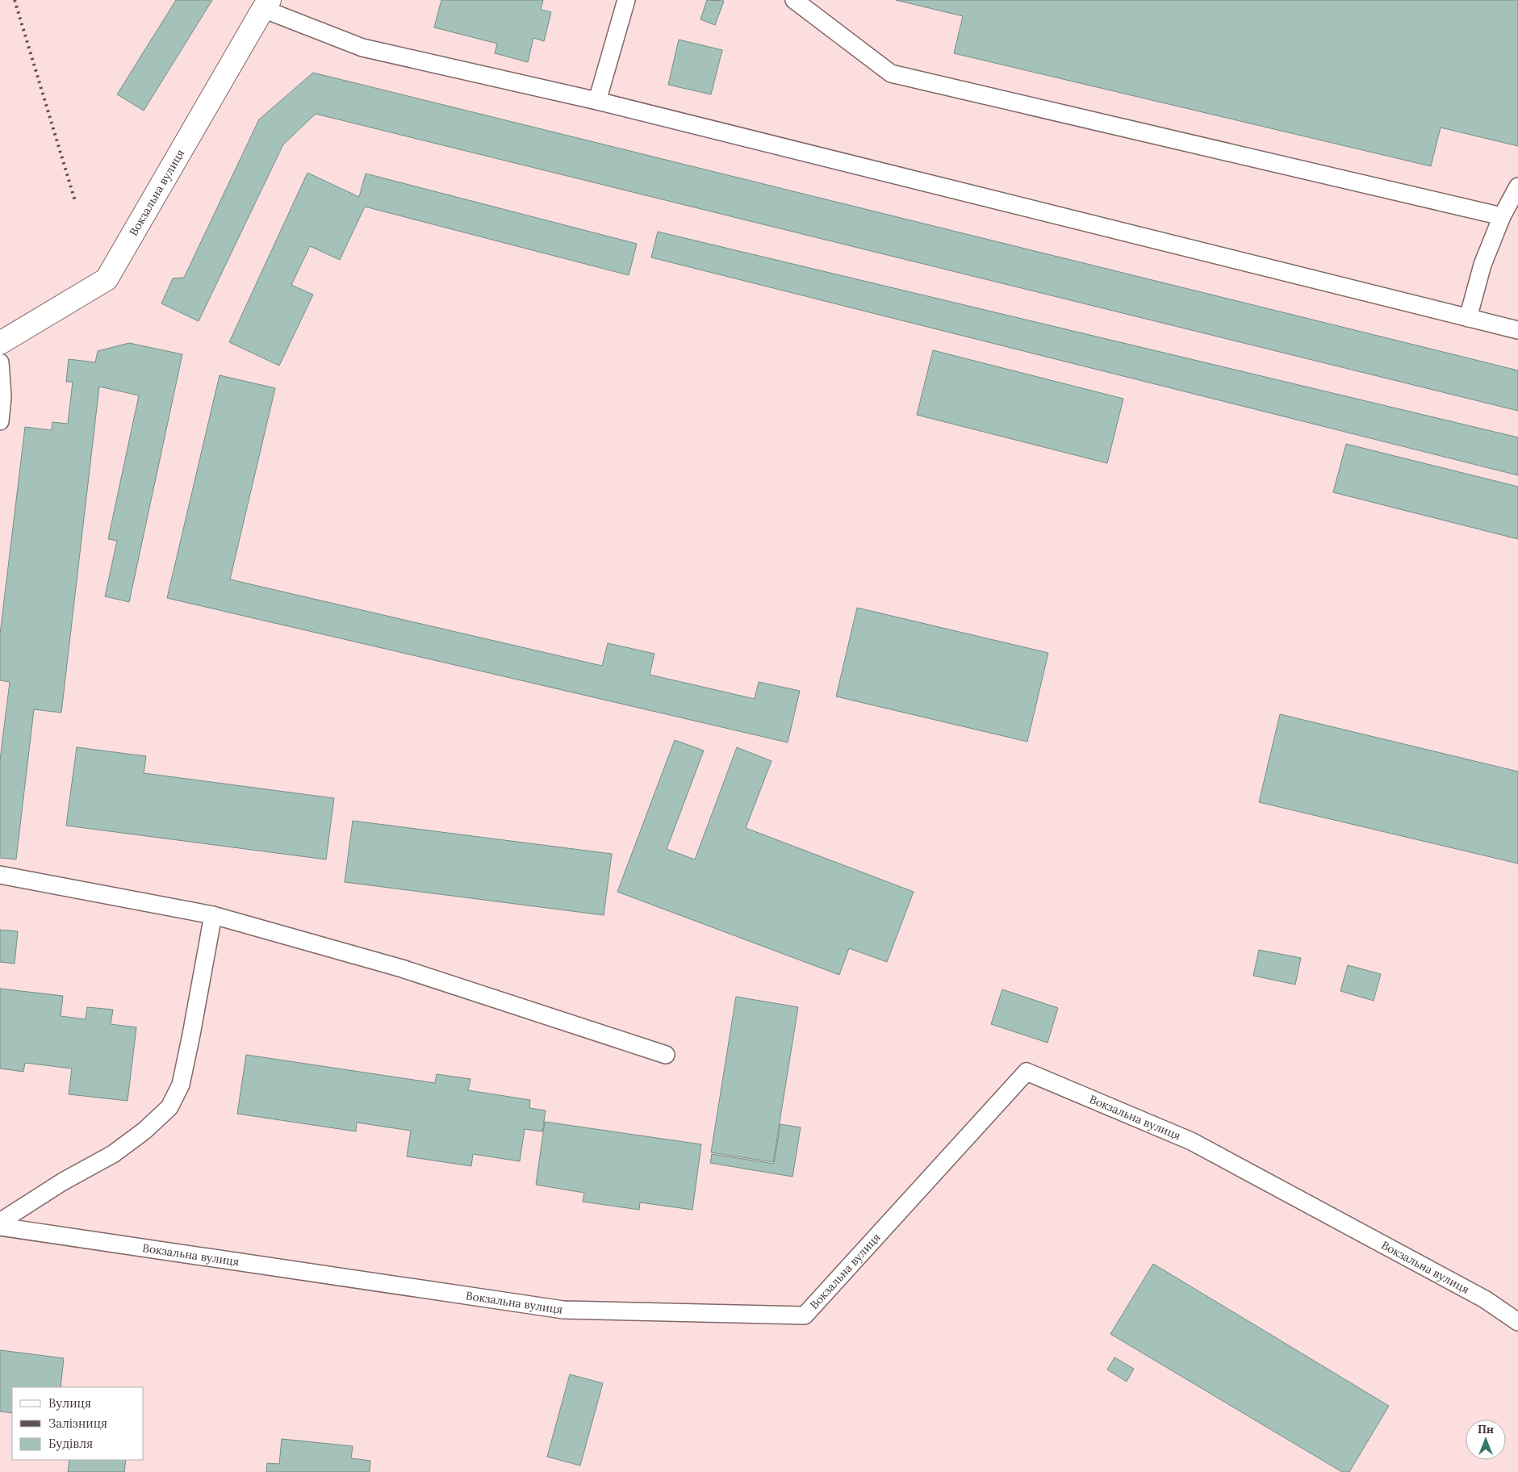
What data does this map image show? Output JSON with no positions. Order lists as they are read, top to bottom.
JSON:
{
  "streets": {
    "street": ["Вокзальна вулиця"]
  },
  "legend": ["Вулиця", "Залізниця", "Будівля"],
  "north": "top"
}
